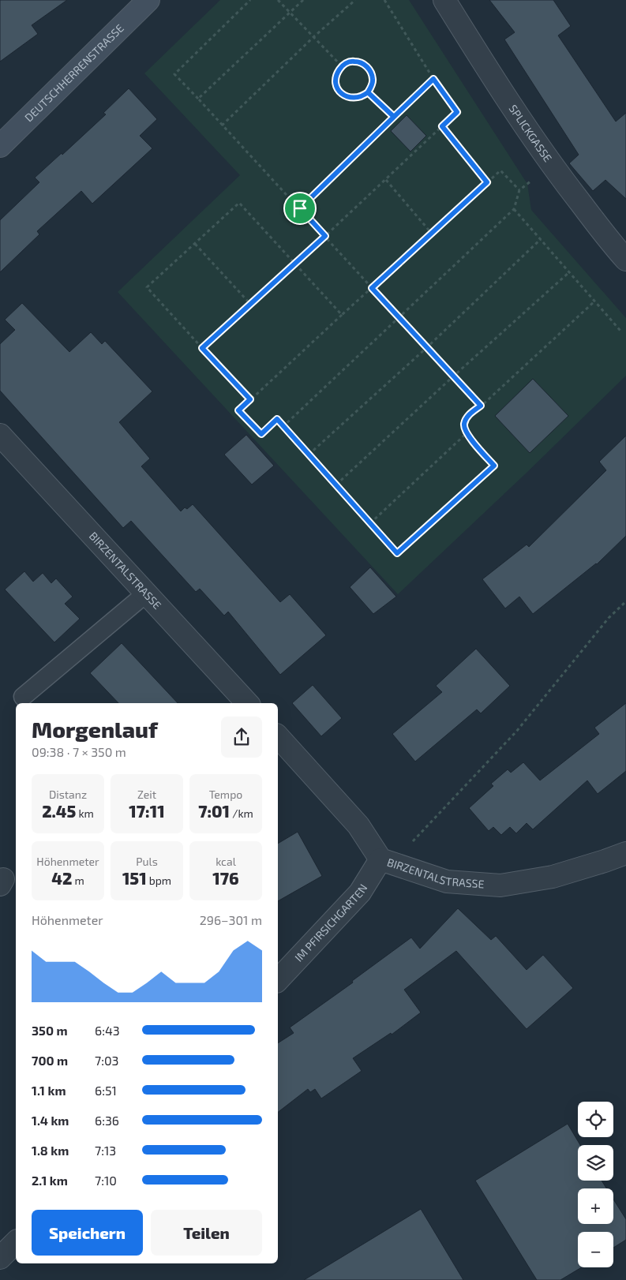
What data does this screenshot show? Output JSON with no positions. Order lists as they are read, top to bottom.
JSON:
{
  "streets": {
    "street": [
      "DEUTSCHHERRENSTRASSE",
      "SPLICKGASSE",
      "BIRZENTALSTRASSE",
      "IM PFIRSICHGARTEN"
    ]
  },
  "crossings": [
    ["BIRZENTALSTRASSE", "IM PFIRSICHGARTEN"]
  ],
  "page": {
    "heading": ["Morgenlauf", "09:38 · 7 × 350 m"],
    "stats": [
      ["Distanz", "2.45 km"],
      ["Zeit", "17:11"],
      ["Tempo", "7:01 /km"],
      ["Höhenmeter", "42 m"],
      ["Puls", "151 bpm"],
      ["kcal", "176"]
    ],
    "chart": ["Höhenmeter", "296–301 m"],
    "list": [
      {
        "name": "350 m",
        "note": "6:43"
      },
      {
        "name": "700 m",
        "note": "7:03"
      },
      {
        "name": "1.1 km",
        "note": "6:51"
      },
      {
        "name": "1.4 km",
        "note": "6:36"
      },
      {
        "name": "1.8 km",
        "note": "7:13"
      },
      {
        "name": "2.1 km",
        "note": "7:10"
      }
    ],
    "map_buttons": ["+", "−"],
    "buttons": ["Speichern", "Teilen"]
  }
}
